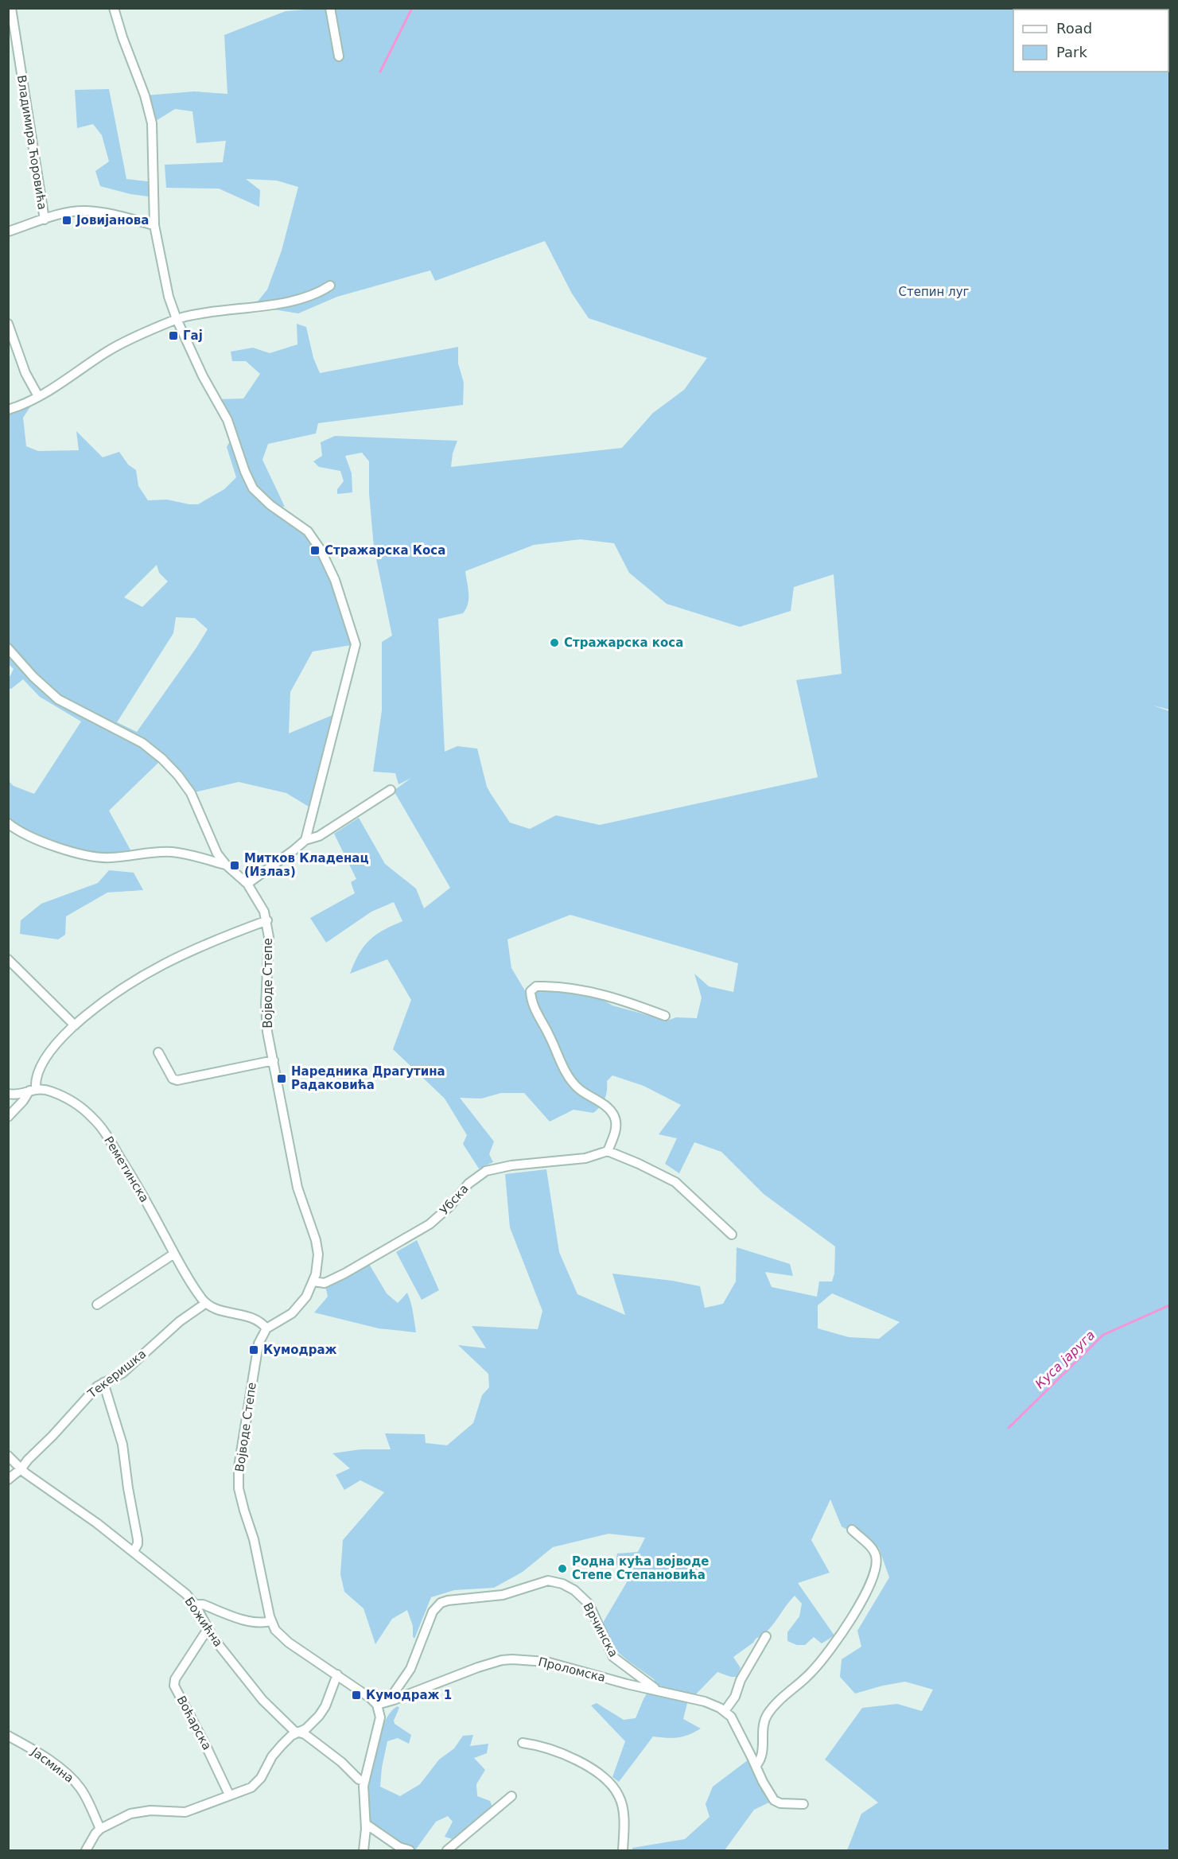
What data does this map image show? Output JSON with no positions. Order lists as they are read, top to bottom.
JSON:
{
  "streets": {
    "street": [
      "Владимира Ћоровића",
      "Војводе Степе",
      "Реметинска",
      "Убска",
      "Текеришка",
      "Божићна",
      "Врчинска",
      "Проломска",
      "Воћарска",
      "Јасмина"
    ]
  },
  "crossings": [
    ["Војводе Степе", "Убска"],
    ["Реметинска", "Текеришка"],
    ["Текеришка", "Божићна"],
    ["Божићна", "Воћарска"],
    ["Врчинска", "Проломска"]
  ],
  "water": ["Куса јаруга"],
  "parks": ["Степин луг"],
  "places": {
    "transit": [
      "Јовијанова",
      "Гај",
      "Стражарска Коса",
      "Митков Кладенац (Излаз)",
      "Наредника Драгутина Радаковића",
      "Кумодраж",
      "Кумодраж 1"
    ],
    "other": ["Стражарска коса", "Родна кућа војводе Степе Степановића"]
  },
  "legend": ["Road", "Park"]
}
